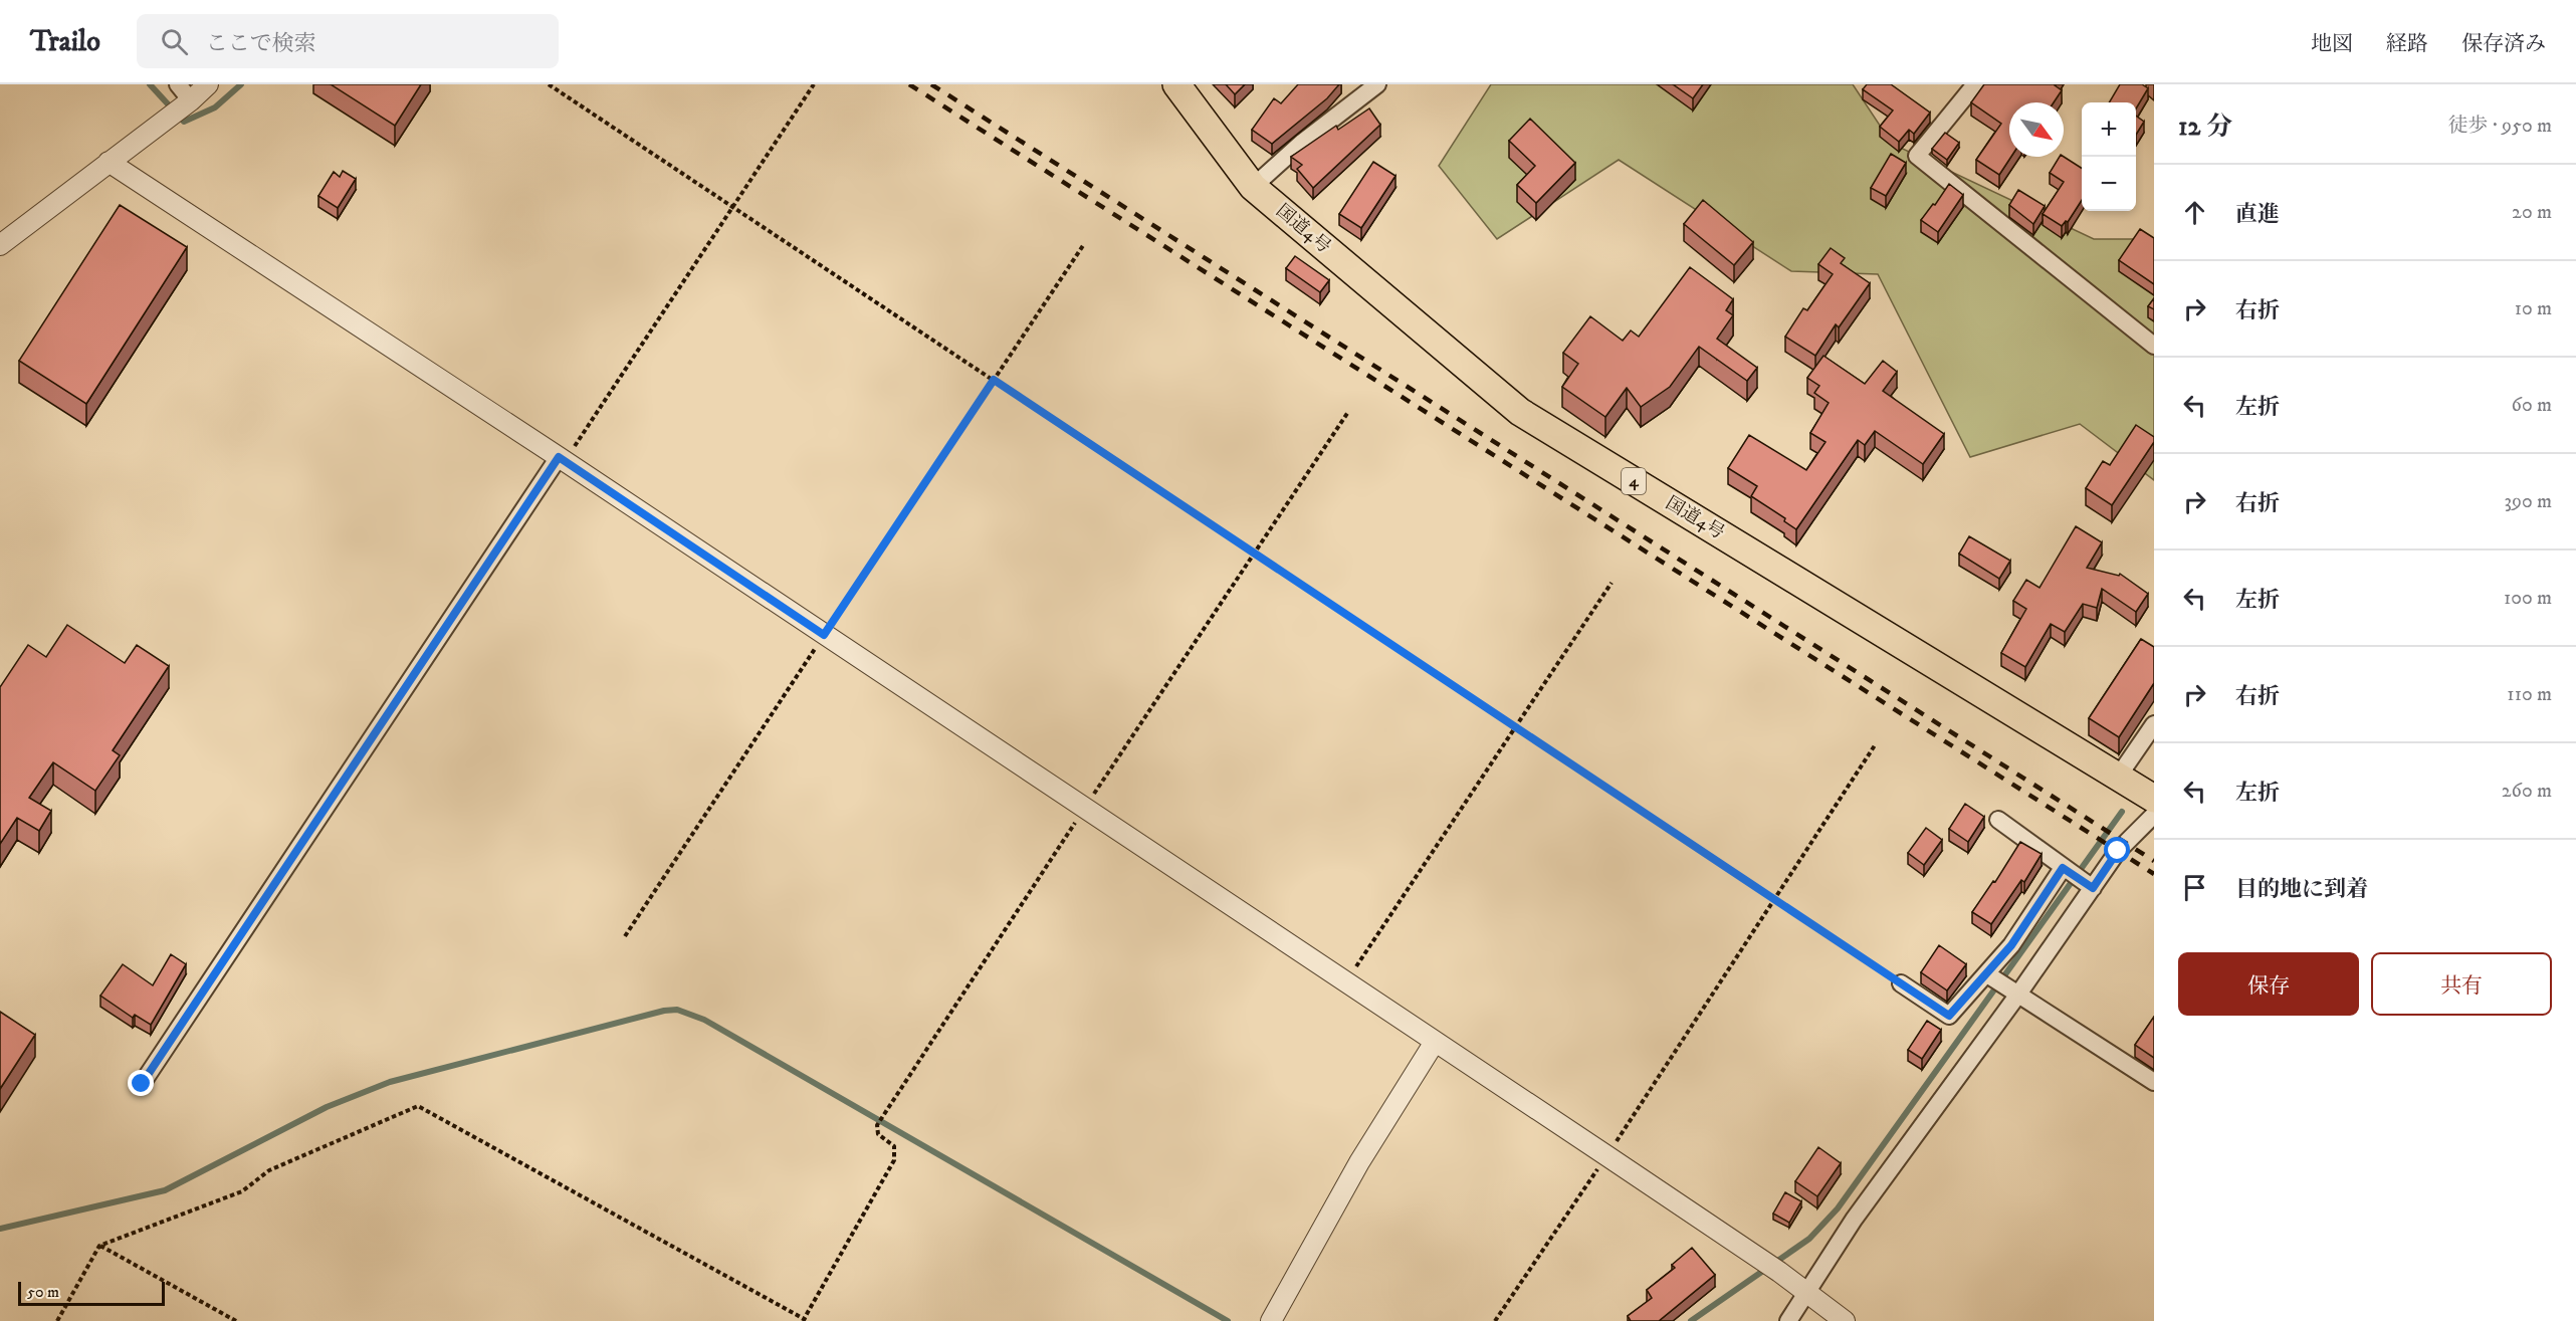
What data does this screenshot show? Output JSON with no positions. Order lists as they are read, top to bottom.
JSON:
{
  "streets": {
    "highway": ["国道4号", "4"]
  },
  "scale_bar": "50 m",
  "north": "bottom right",
  "page": {
    "header": "Trailo",
    "search": "ここで検索",
    "nav": ["地図", "経路", "保存済み"],
    "heading": ["12 分", "徒歩 · 950 m"],
    "map_buttons": ["+", "−"],
    "list": [
      ["直進", "20 m"],
      ["右折", "10 m"],
      ["左折", "60 m"],
      ["右折", "390 m"],
      ["左折", "100 m"],
      ["右折", "110 m"],
      ["左折", "260 m"],
      "目的地に到着"
    ],
    "buttons": ["保存", "共有"],
    "scale": "50 m"
  }
}
